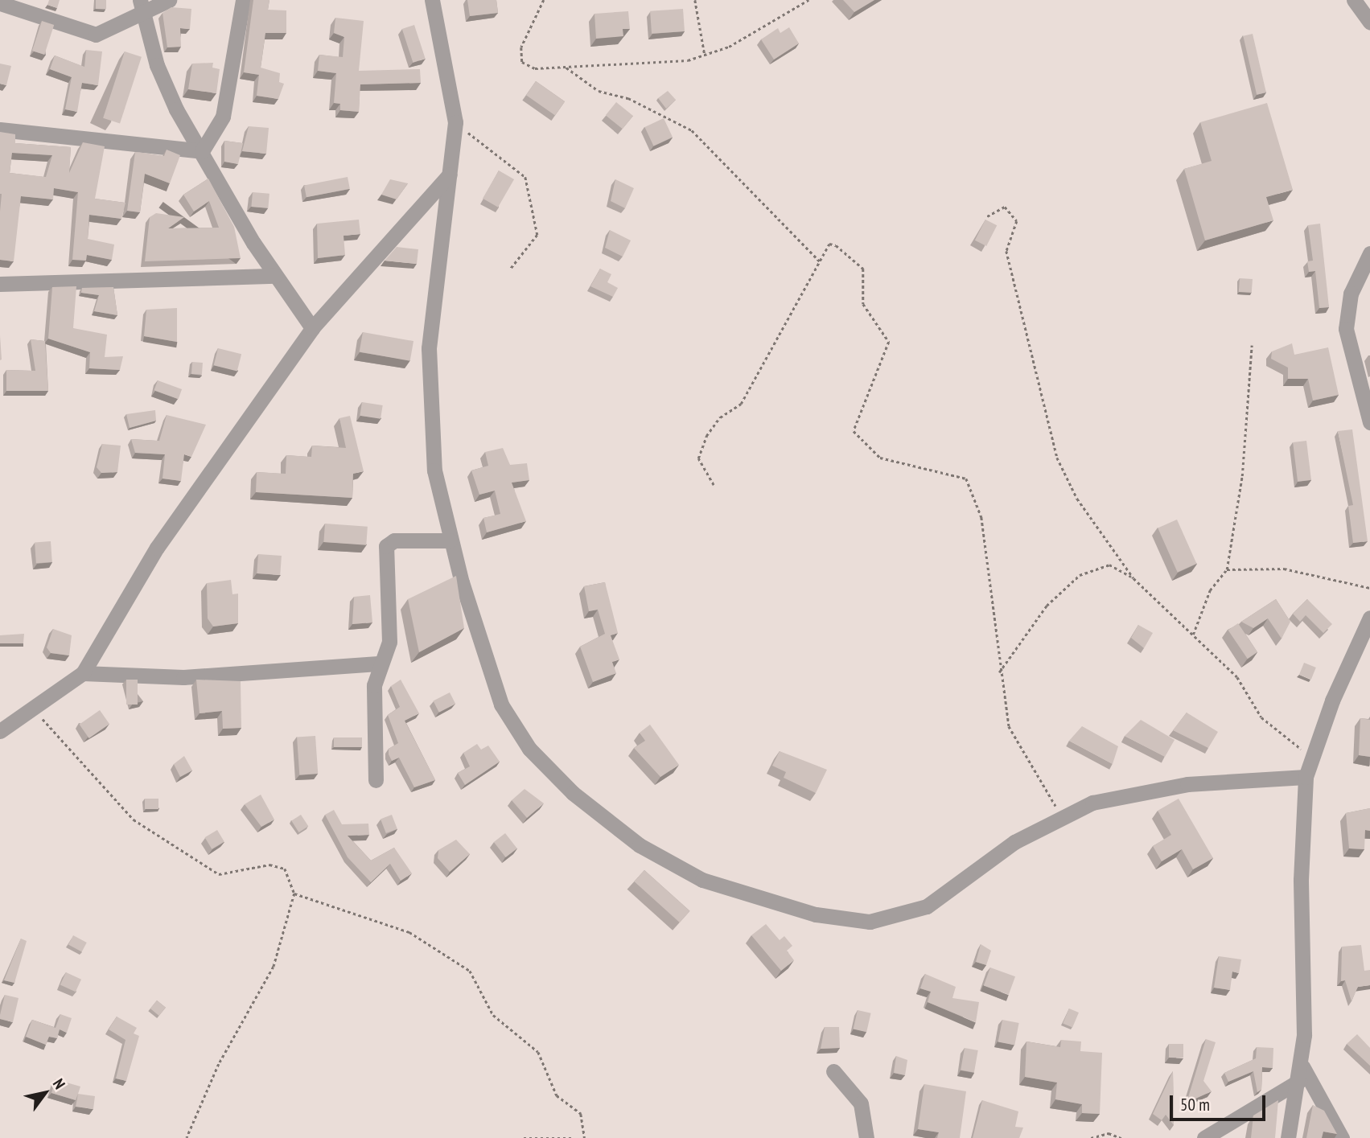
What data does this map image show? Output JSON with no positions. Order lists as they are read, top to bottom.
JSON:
{
  "scale_bar": "50 m",
  "north": "top right"
}
